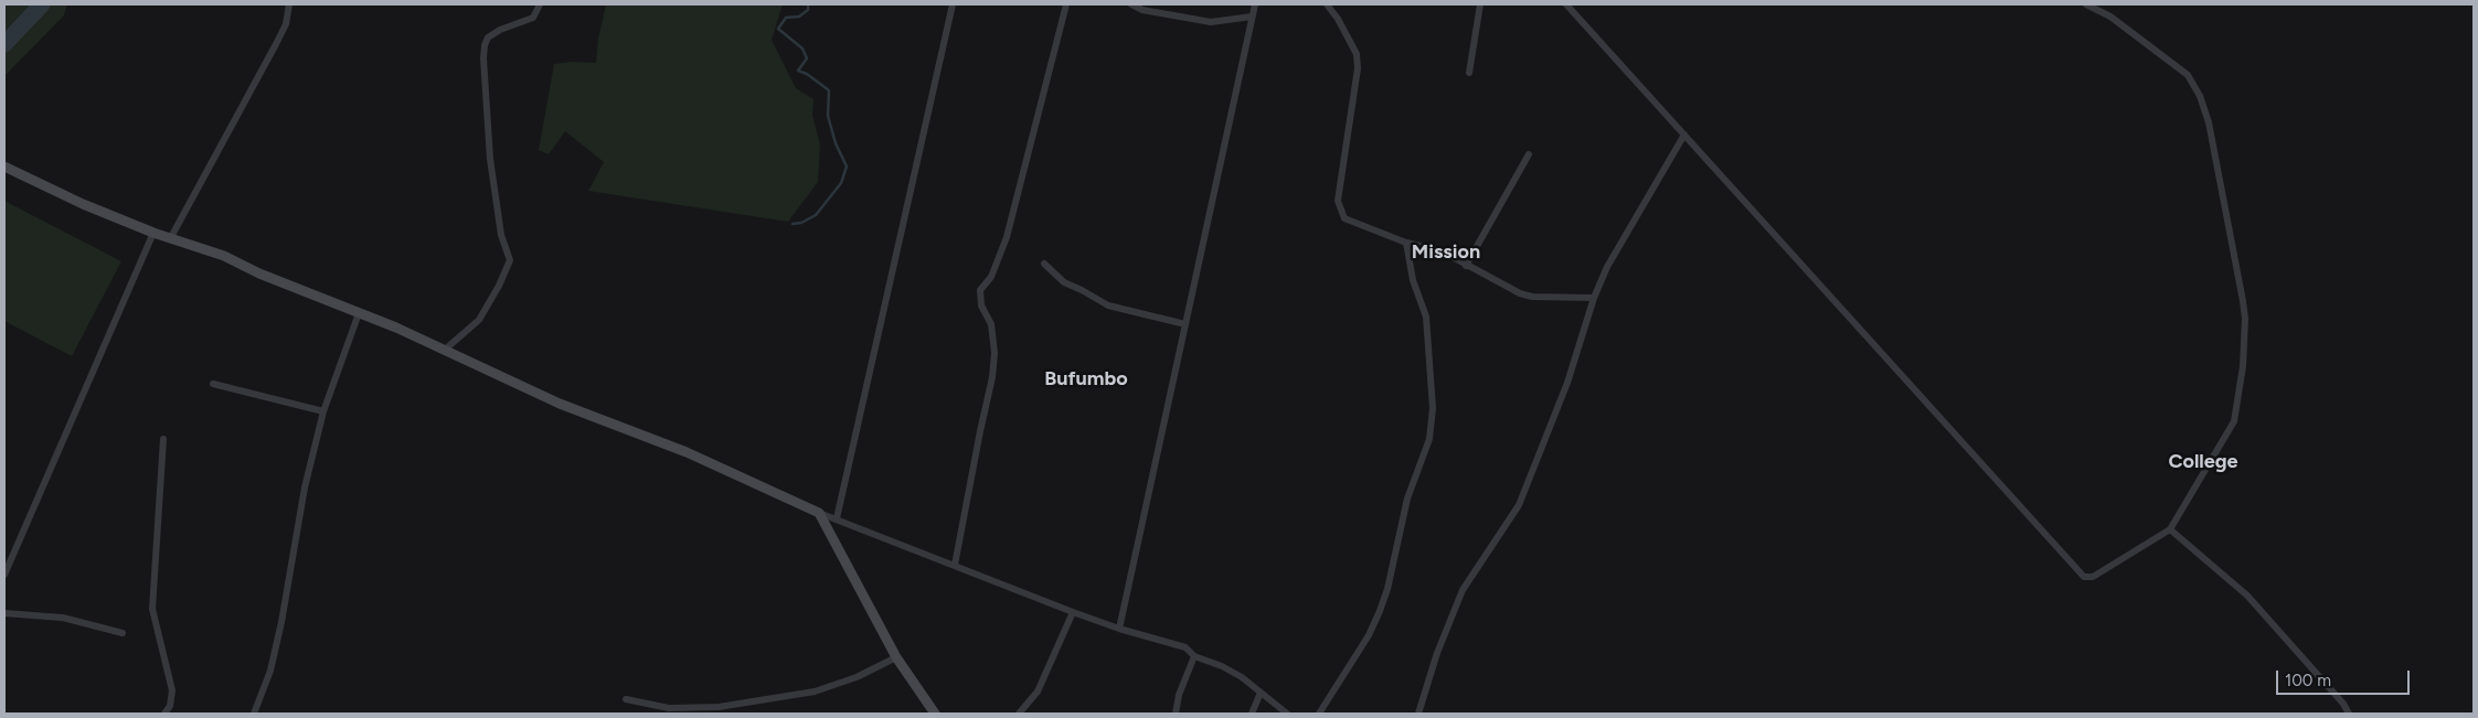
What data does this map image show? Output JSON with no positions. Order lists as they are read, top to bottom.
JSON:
{
  "districts": ["Mission", "Bufumbo", "College"],
  "scale_bar": "100 m"
}
